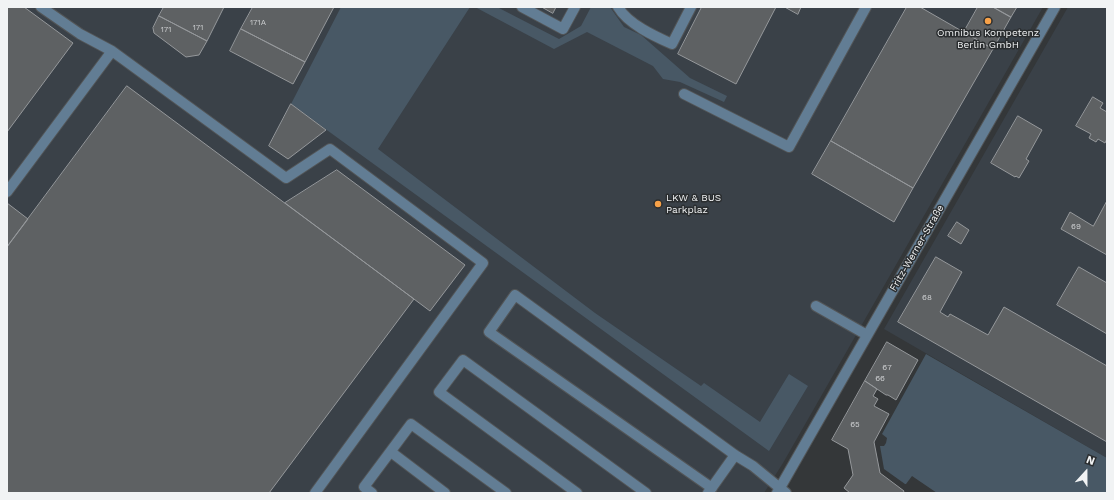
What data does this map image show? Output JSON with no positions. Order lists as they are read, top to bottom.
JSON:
{
  "streets": {
    "street": ["Fritz-Werner-Straße"]
  },
  "places": ["Omnibus Kompetenz Berlin GmbH", "LKW & BUS Parkplaz"],
  "house_numbers": [
    "171A",
    "171",
    "171",
    "69",
    "68",
    "67",
    "66",
    "65"
  ],
  "north": "top"
}
